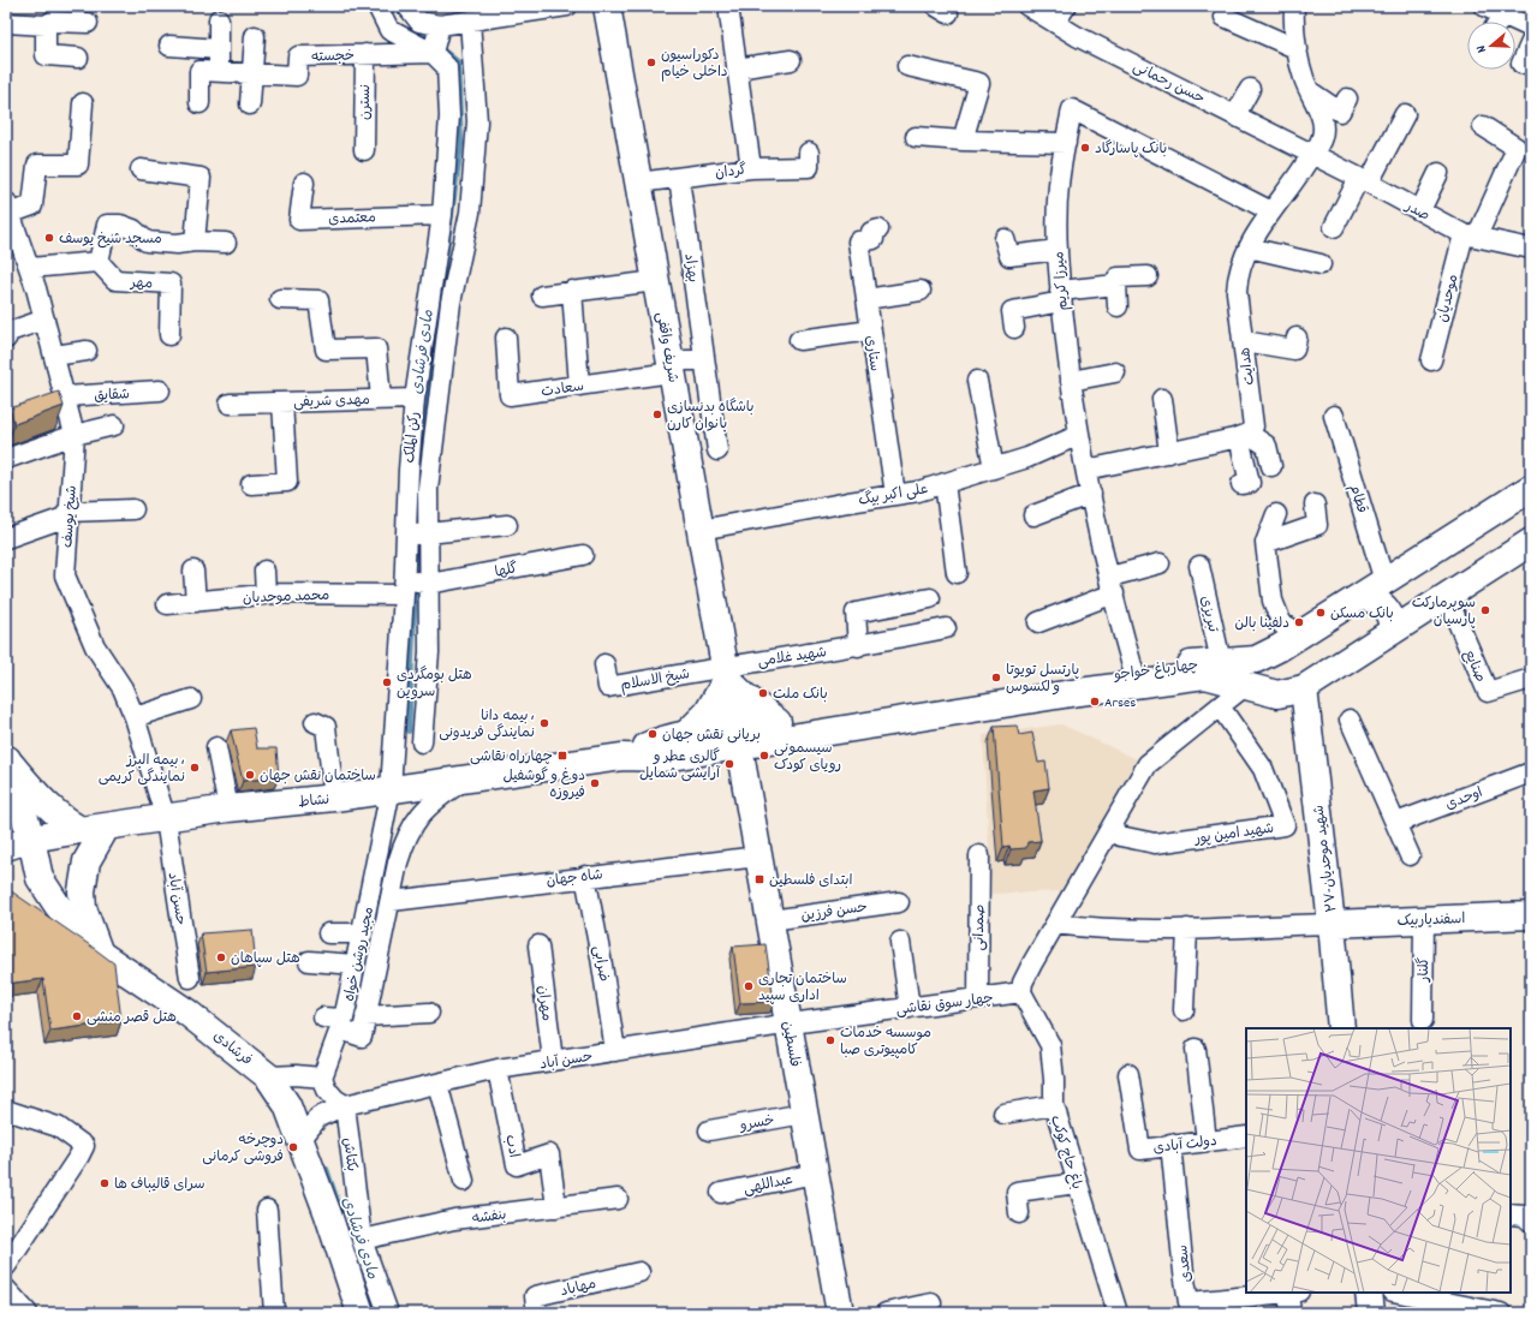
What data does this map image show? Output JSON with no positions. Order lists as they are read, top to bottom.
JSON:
{
  "streets": {
    "main road": [
      "شریف واقفی",
      "چهارباغ خواجو",
      "نشاط",
      "۲۷-شهید موحدیان",
      "اسفندیاربیک",
      "فلسطین",
      "فرشادی"
    ],
    "street": [
      "خجسته",
      "حسن رحمانی",
      "نسترن",
      "گردان",
      "صدر",
      "معتمدی",
      "بهزاد",
      "میرزا کریم",
      "مهر",
      "موحدیان",
      "ستاری",
      "هدایت",
      "سعادت",
      "شقایق",
      "مهدی شریفی",
      "رکن الملک",
      "علی اکبر بیگ",
      "قطام",
      "شیخ یوسف",
      "گلها",
      "محمد موحدیان",
      "تبریزی",
      "شهید غلامی",
      "صنایع",
      "شیخ الاسلام",
      "اوحدی",
      "شهید امین پور",
      "شاه جهان",
      "حسن آباد",
      "حسن فرزین",
      "صمدانی",
      "مجید روشن خواه",
      "ضرابی",
      "گلنار",
      "مهران",
      "چهار سوق نقاشی",
      "خسرو",
      "دولت آبادی",
      "ادب",
      "باغ حاج کوکب",
      "بکتاش",
      "عبداللهی",
      "بنفشه",
      "سعدی",
      "مهاباد"
    ]
  },
  "crossings": [
    ["خجسته", "نسترن"],
    ["خجسته", "رکن الملک"],
    ["حسن رحمانی", "صدر"],
    ["حسن رحمانی", "هدایت"],
    ["گردان", "بهزاد"],
    ["گردان", "شریف واقفی"],
    ["صدر", "موحدیان"],
    ["صدر", "هدایت"],
    ["معتمدی", "رکن الملک"],
    ["میرزا کریم", "هدایت"],
    ["میرزا کریم", "علی اکبر بیگ"],
    ["میرزا کریم", "چهارباغ خواجو"],
    ["شریف واقفی", "سعادت"],
    ["شریف واقفی", "علی اکبر بیگ"],
    ["شریف واقفی", "شهید غلامی"],
    ["شریف واقفی", "چهارباغ خواجو"],
    ["شریف واقفی", "شیخ الاسلام"],
    ["شریف واقفی", "نشاط"],
    ["شریف واقفی", "فلسطین"],
    ["ستاری", "علی اکبر بیگ"],
    ["شقایق", "شیخ یوسف"],
    ["مهدی شریفی", "رکن الملک"],
    ["رکن الملک", "گلها"],
    ["رکن الملک", "محمد موحدیان"],
    ["رکن الملک", "نشاط"],
    ["رکن الملک", "مجید روشن خواه"],
    ["قطام", "چهارباغ خواجو"],
    ["شیخ یوسف", "نشاط"],
    ["شیخ یوسف", "حسن آباد"],
    ["گلها", "محمد موحدیان"],
    ["تبریزی", "چهارباغ خواجو"],
    ["شهید غلامی", "شیخ الاسلام"],
    ["صنایع", "چهارباغ خواجو"],
    ["چهارباغ خواجو", "نشاط"],
    ["چهارباغ خواجو", "۲۷-شهید موحدیان"],
    ["چهارباغ خواجو", "فلسطین"],
    ["نشاط", "حسن آباد"],
    ["نشاط", "مجید روشن خواه"],
    ["نشاط", "فلسطین"],
    ["نشاط", "فرشادی"],
    ["۲۷-شهید موحدیان", "اسفندیاربیک"],
    ["شاه جهان", "مجید روشن خواه"],
    ["شاه جهان", "ضرابی"],
    ["شاه جهان", "فلسطین"],
    ["حسن آباد", "ضرابی"],
    ["حسن آباد", "مهران"],
    ["حسن آباد", "چهار سوق نقاشی"],
    ["حسن آباد", "فلسطین"],
    ["حسن آباد", "فرشادی"],
    ["حسن آباد", "ادب"],
    ["حسن آباد", "بکتاش"],
    ["حسن فرزین", "فلسطین"],
    ["اسفندیاربیک", "گلنار"],
    ["صمدانی", "چهار سوق نقاشی"],
    ["چهار سوق نقاشی", "فلسطین"],
    ["چهار سوق نقاشی", "باغ حاج کوکب"],
    ["فلسطین", "خسرو"],
    ["فلسطین", "عبداللهی"],
    ["دولت آبادی", "سعدی"],
    ["ادب", "بنفشه"],
    ["بکتاش", "بنفشه"]
  ],
  "water": ["مادی فرشادی"],
  "places": {
    "other": [
      "دکوراسیون داخلی خیام",
      "بانک پاسارگاد",
      "مسجد شیخ یوسف",
      "باشگاه بدنسازی بانوان کارن",
      "سوپرمارکت پارسیان",
      "بانک مسکن",
      "دلفینا بالن",
      "پارتسل تویوتا و لکسوس",
      "هتل بومگردی سروین",
      "بانک ملت",
      "Arses",
      "بیمه دانا ، نمایندگی فریدونی",
      "بریانی نقش جهان",
      "سیسمونی رویای کودک",
      "گالری عطر و آرایشی شمایل",
      "بیمه البرز ، نمایندگی کریمی",
      "ساختمان نقش جهان",
      "دوغ و گوشفیل فیروزه",
      "هتل سپاهان",
      "ساختمان تجاری اداری سپید",
      "هتل قصر منشی",
      "موسسه خدمات کامپیوتری صبا",
      "دوچرخه فروشی کرمانی",
      "سرای قالیباف ها"
    ],
    "transit": ["چهارراه نقاشی", "ابتدای فلسطین"]
  },
  "north": "left"
}
